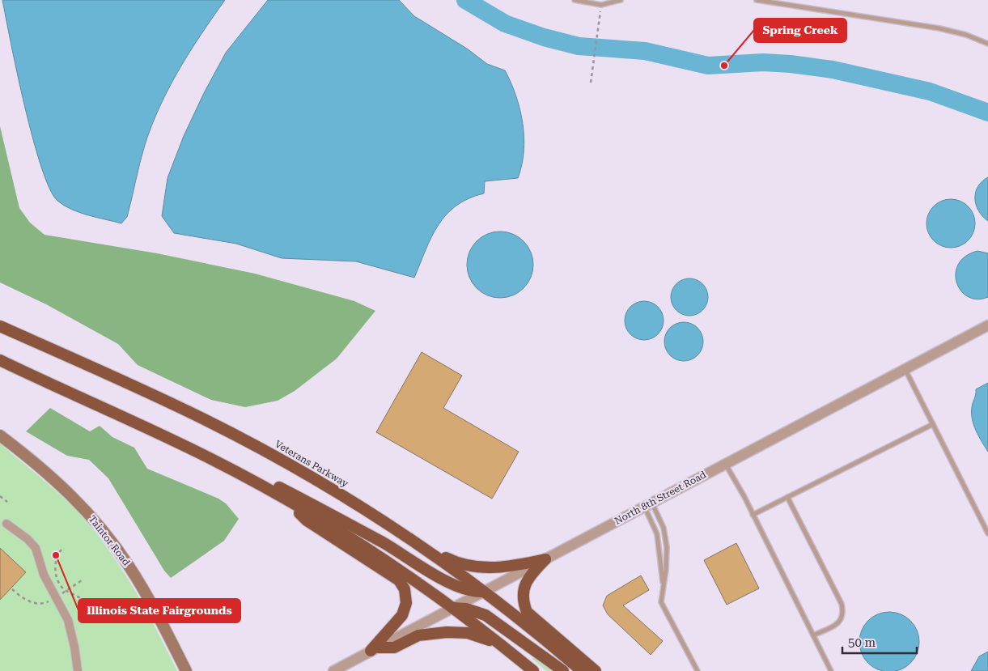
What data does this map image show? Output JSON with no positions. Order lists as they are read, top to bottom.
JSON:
{
  "streets": {
    "highway": ["Veterans Parkway"],
    "main road": ["Taintor Road"],
    "street": ["North 8th Street Road"]
  },
  "crossings": [
    ["Veterans Parkway", "North 8th Street Road"]
  ],
  "places": ["Spring Creek", "Illinois State Fairgrounds"],
  "scale_bar": "50 m"
}
